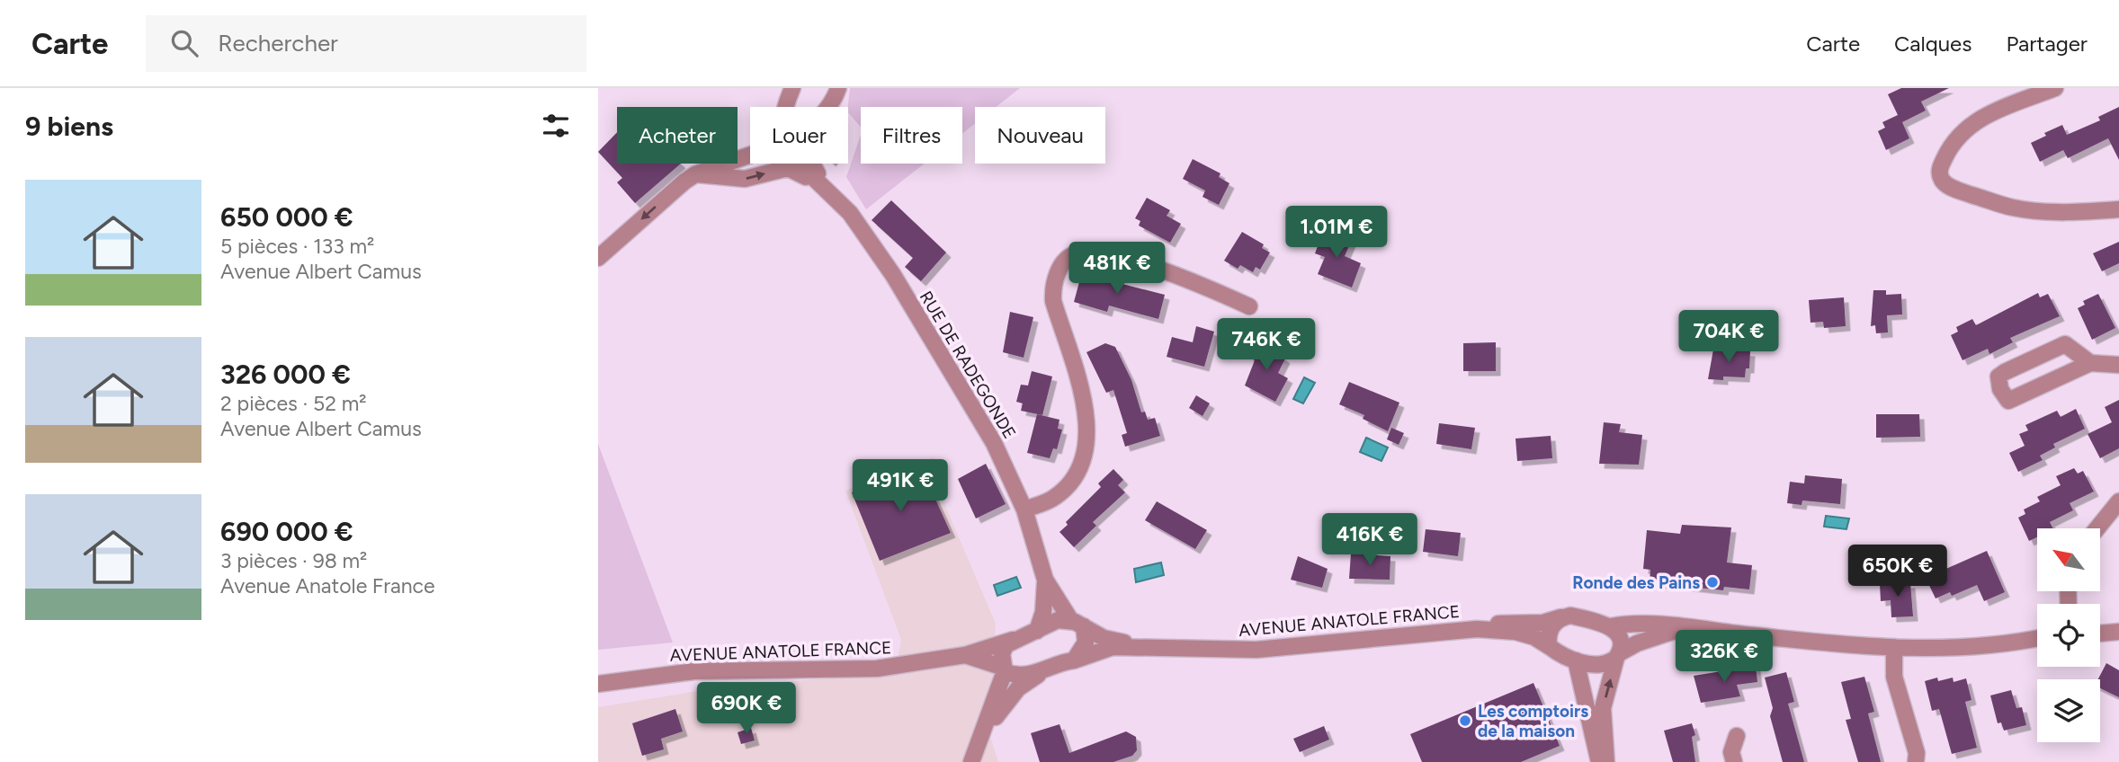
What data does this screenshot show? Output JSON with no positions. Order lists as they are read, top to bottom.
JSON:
{
  "streets": {
    "street": ["RUE DE RADEGONDE", "AVENUE ANATOLE FRANCE"]
  },
  "crossings": [
    ["RUE DE RADEGONDE", "AVENUE ANATOLE FRANCE"]
  ],
  "places": ["Ronde des Pains", "Les comptoirs de la maison"],
  "north": "top left",
  "page": {
    "header": "Carte",
    "search": "Rechercher",
    "nav": ["Carte", "Calques", "Partager"],
    "heading": "9 biens",
    "chip": [
      "Acheter",
      "Louer",
      "Filtres",
      "Nouveau"
    ],
    "list": [
      {
        "name": "650 000 €",
        "note": "5 pièces · 133 m² · Avenue Albert Camus"
      },
      {
        "name": "326 000 €",
        "note": "2 pièces · 52 m² · Avenue Albert Camus"
      },
      {
        "name": "690 000 €",
        "note": "3 pièces · 98 m² · Avenue Anatole France"
      }
    ],
    "price": [
      "1.01M €",
      "481K €",
      "704K €",
      "746K €",
      "491K €",
      "416K €",
      "650K €",
      "326K €",
      "690K €"
    ]
  }
}
